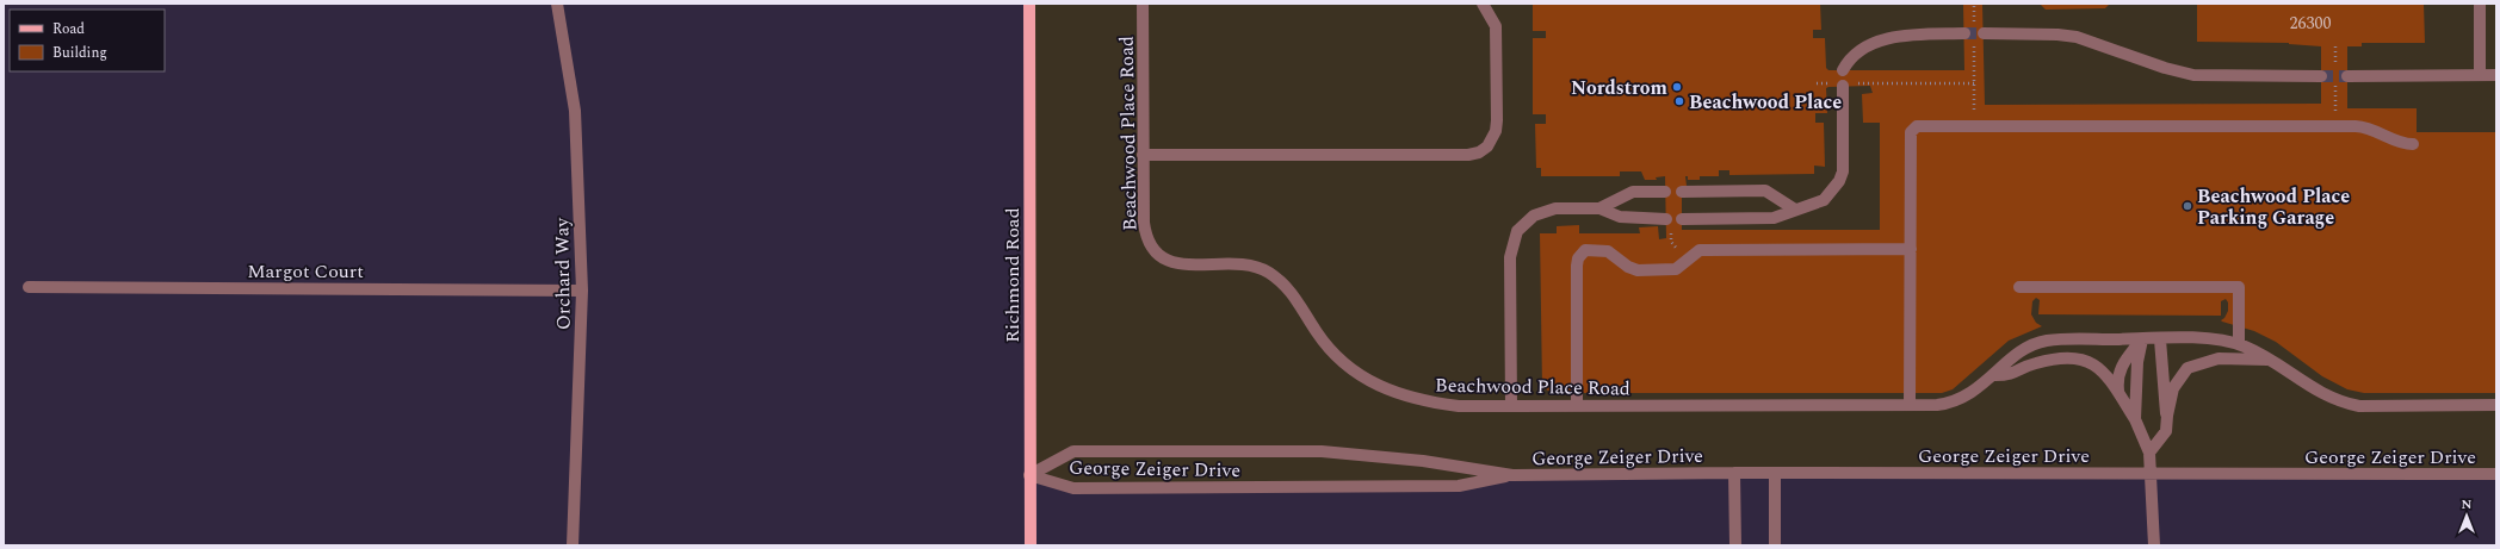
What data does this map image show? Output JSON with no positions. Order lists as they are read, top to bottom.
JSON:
{
  "streets": {
    "main road": ["Richmond Road"],
    "street": [
      "Beachwood Place Road",
      "Margot Court",
      "Orchard Way",
      "George Zeiger Drive"
    ]
  },
  "crossings": [
    ["Margot Court", "Orchard Way"],
    ["Richmond Road", "George Zeiger Drive"]
  ],
  "places": ["Nordstrom", "Beachwood Place", "Beachwood Place Parking Garage"],
  "house_numbers": ["26300"],
  "legend": ["Road", "Building"],
  "north": "top"
}
